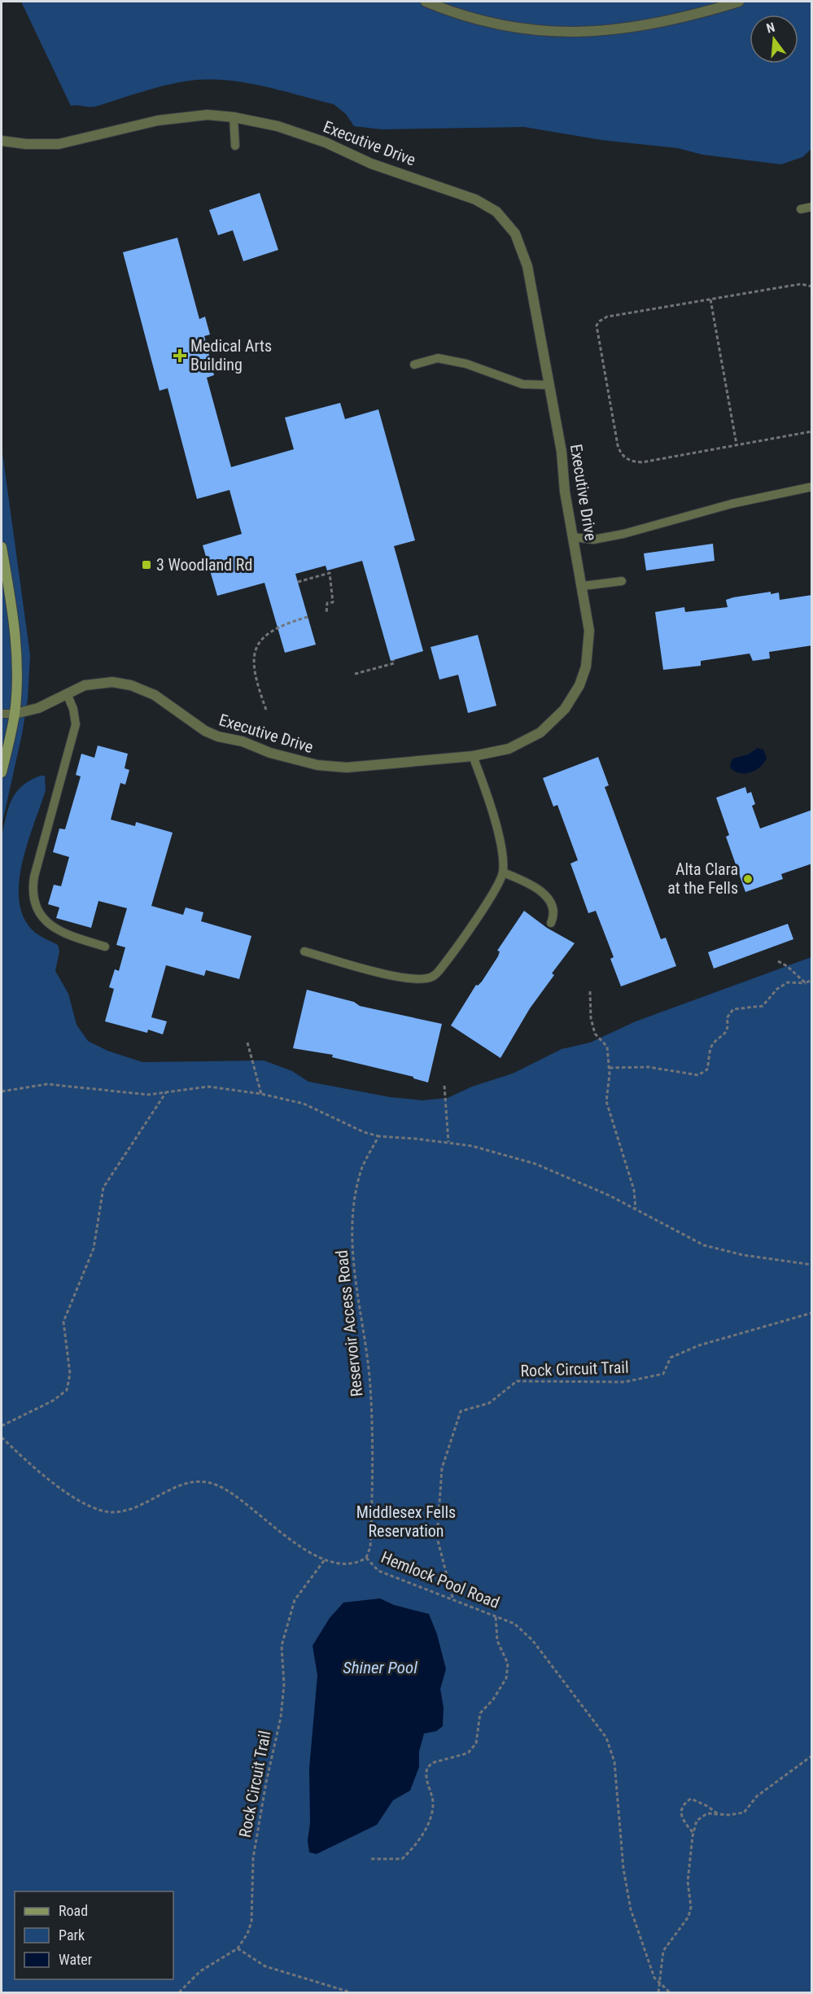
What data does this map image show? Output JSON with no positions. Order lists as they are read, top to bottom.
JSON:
{
  "streets": {
    "street": ["Executive Drive"],
    "path": ["Reservoir Access Road", "Rock Circuit Trail", "Hemlock Pool Road"]
  },
  "crossings": [
    ["Reservoir Access Road", "Hemlock Pool Road"],
    ["Rock Circuit Trail", "Hemlock Pool Road"]
  ],
  "water": ["Shiner Pool"],
  "parks": ["Middlesex Fells Reservation"],
  "places": {
    "health": ["Medical Arts Building"],
    "transit": ["3 Woodland Rd"],
    "other": ["Alta Clara at the Fells"]
  },
  "legend": ["Road", "Park", "Water"],
  "north": "top"
}
